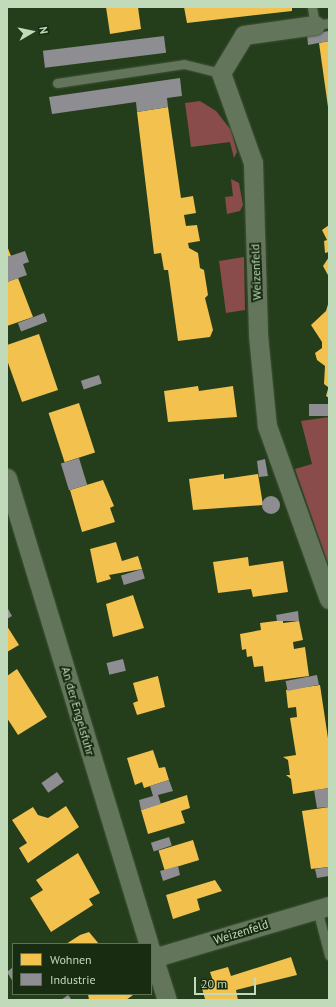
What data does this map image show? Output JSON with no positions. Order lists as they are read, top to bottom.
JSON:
{
  "streets": {
    "street": ["Weizenfeld", "An der Engelsfuhr"]
  },
  "legend": ["Wohnen", "Industrie"],
  "scale_bar": "20 m",
  "north": "right"
}
